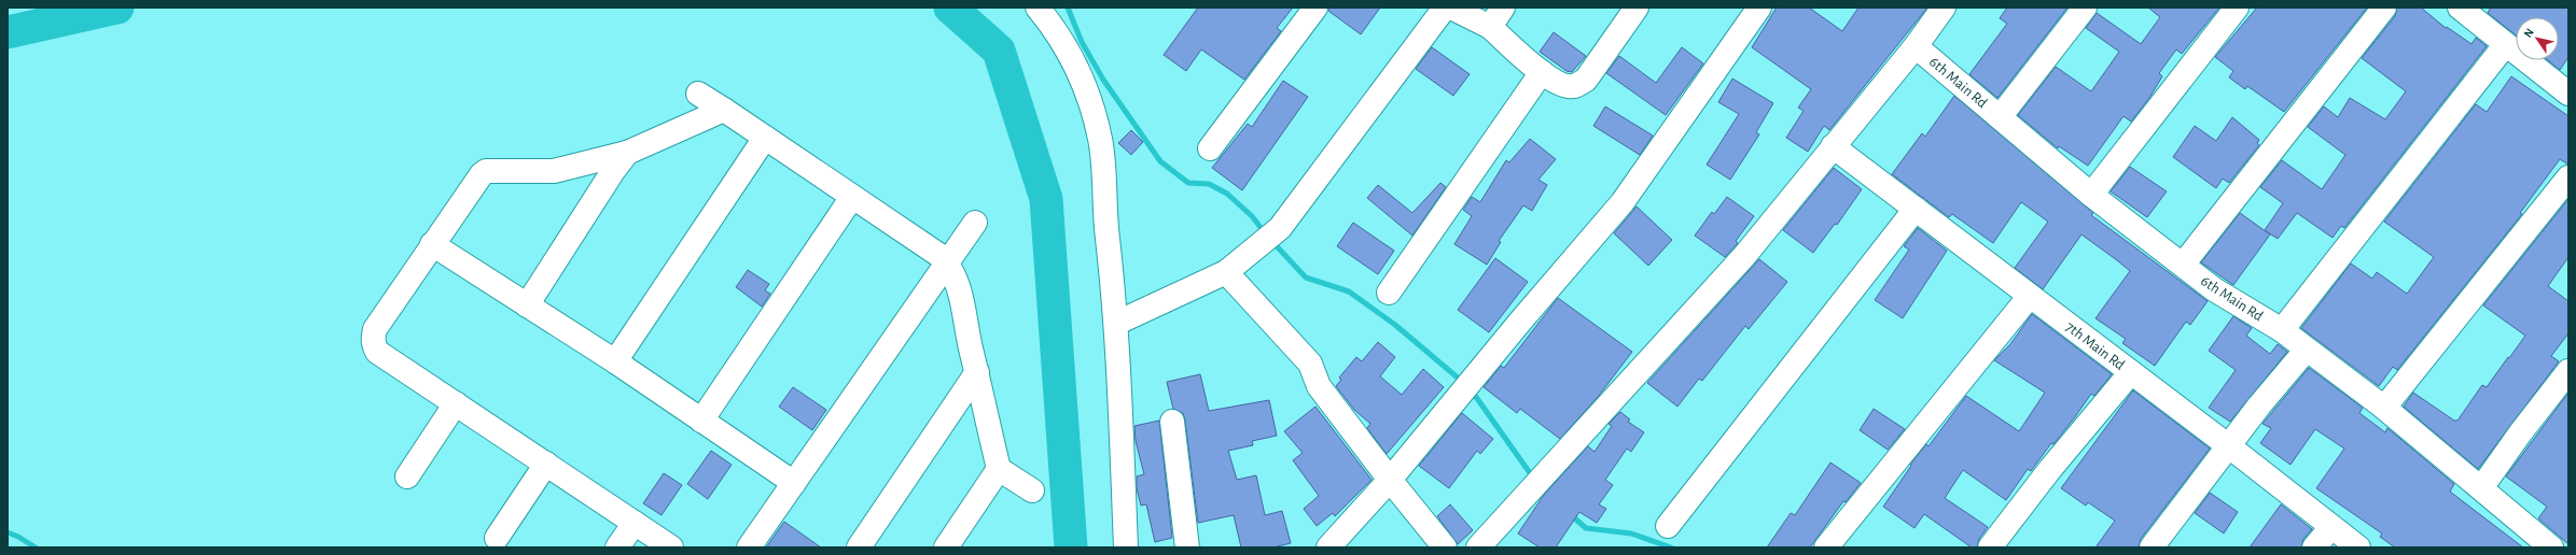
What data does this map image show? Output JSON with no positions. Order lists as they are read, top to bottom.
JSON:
{
  "streets": {
    "street": ["6th Main Rd", "7th Main Rd"]
  },
  "north": "top left"
}
